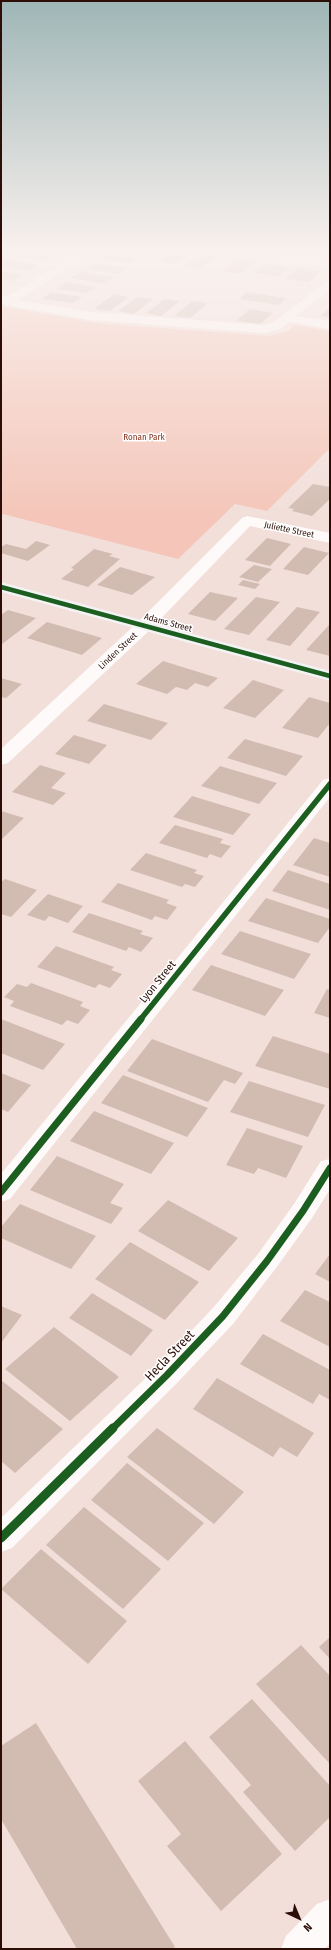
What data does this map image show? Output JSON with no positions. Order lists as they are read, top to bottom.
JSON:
{
  "streets": {
    "main road": ["Adams Street"],
    "street": [
      "Juliette Street",
      "Linden Street",
      "Lyon Street",
      "Hecla Street"
    ]
  },
  "crossings": [
    ["Juliette Street", "Linden Street"],
    ["Adams Street", "Linden Street"]
  ],
  "parks": ["Ronan Park"],
  "north": "bottom right"
}
